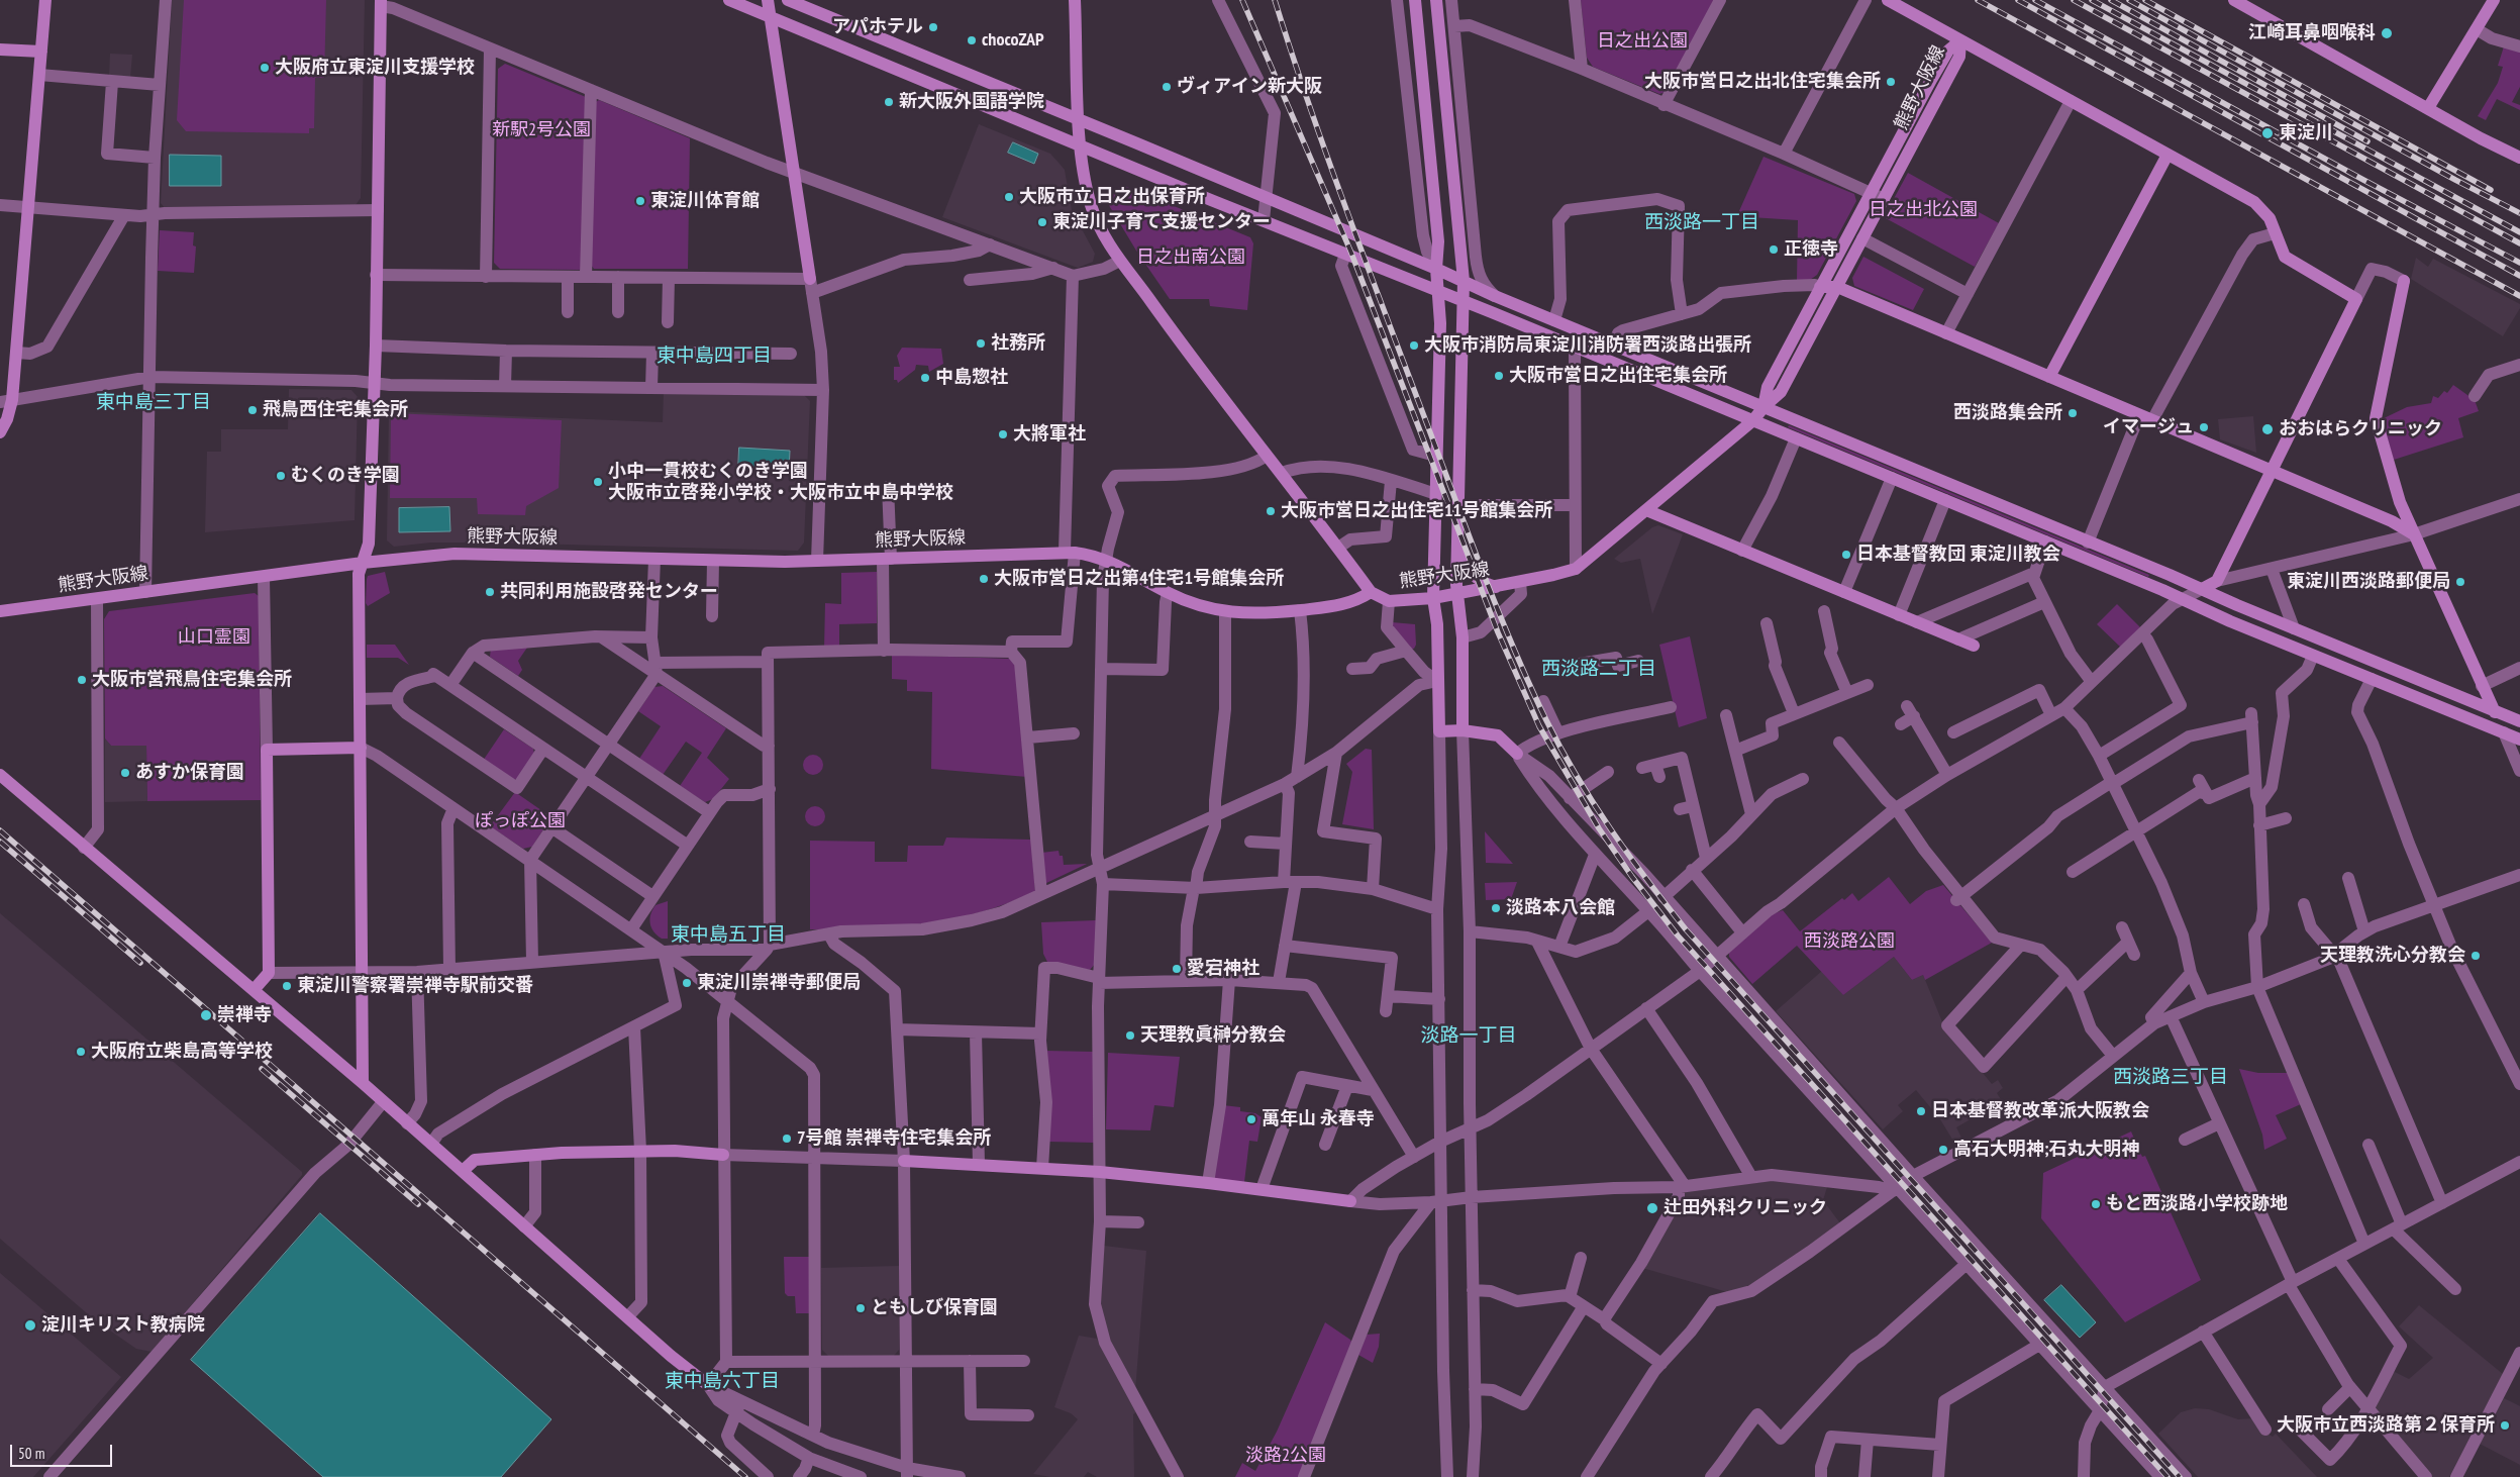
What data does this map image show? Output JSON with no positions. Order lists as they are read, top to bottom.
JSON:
{
  "streets": {
    "street": ["熊野大阪線"]
  },
  "districts": [
    "西淡路一丁目",
    "東中島四丁目",
    "東中島三丁目",
    "西淡路二丁目",
    "東中島五丁目",
    "淡路一丁目",
    "西淡路三丁目",
    "東中島六丁目"
  ],
  "parks": [
    "日之出公園",
    "新駅2号公園",
    "日之出北公園",
    "日之出南公園",
    "山口霊園",
    "ぽっぽ公園",
    "西淡路公園",
    "淡路2公園"
  ],
  "places": [
    "アパホテル",
    "江崎耳鼻咽喉科",
    "chocoZAP",
    "大阪府立東淀川支援学校",
    "大阪市営日之出北住宅集会所",
    "ヴィアイン新大阪",
    "新大阪外国語学院",
    "東淀川",
    "大阪市立 日之出保育所",
    "東淀川体育館",
    "東淀川子育て支援センター",
    "正徳寺",
    "社務所",
    "大阪市消防局東淀川消防署西淡路出張所",
    "大阪市営日之出住宅集会所",
    "中島惣社",
    "飛鳥西住宅集会所",
    "西淡路集会所",
    "イマージュ",
    "おおはらクリニック",
    "大將軍社",
    "むくのき学園",
    "小中一貫校むくのき学園 大阪市立啓発小学校・大阪市立中島中学校",
    "大阪市営日之出住宅11号館集会所",
    "日本基督教団 東淀川教会",
    "大阪市営日之出第4住宅1号館集会所",
    "東淀川西淡路郵便局",
    "共同利用施設啓発センター",
    "大阪市営飛鳥住宅集会所",
    "あすか保育園",
    "淡路本八会館",
    "天理教洗心分教会",
    "愛宕神社",
    "東淀川崇禅寺郵便局",
    "東淀川警察署崇禅寺駅前交番",
    "崇禅寺",
    "天理教眞榊分教会",
    "大阪府立柴島高等学校",
    "日本基督教改革派大阪教会",
    "萬年山 永春寺",
    "7号館 崇禅寺住宅集会所",
    "高石大明神;石丸大明神",
    "もと西淡路小学校跡地",
    "辻田外科クリニック",
    "ともしび保育園",
    "淀川キリスト教病院",
    "大阪市立西淡路第２保育所"
  ],
  "scale_bar": "50 m"
}
